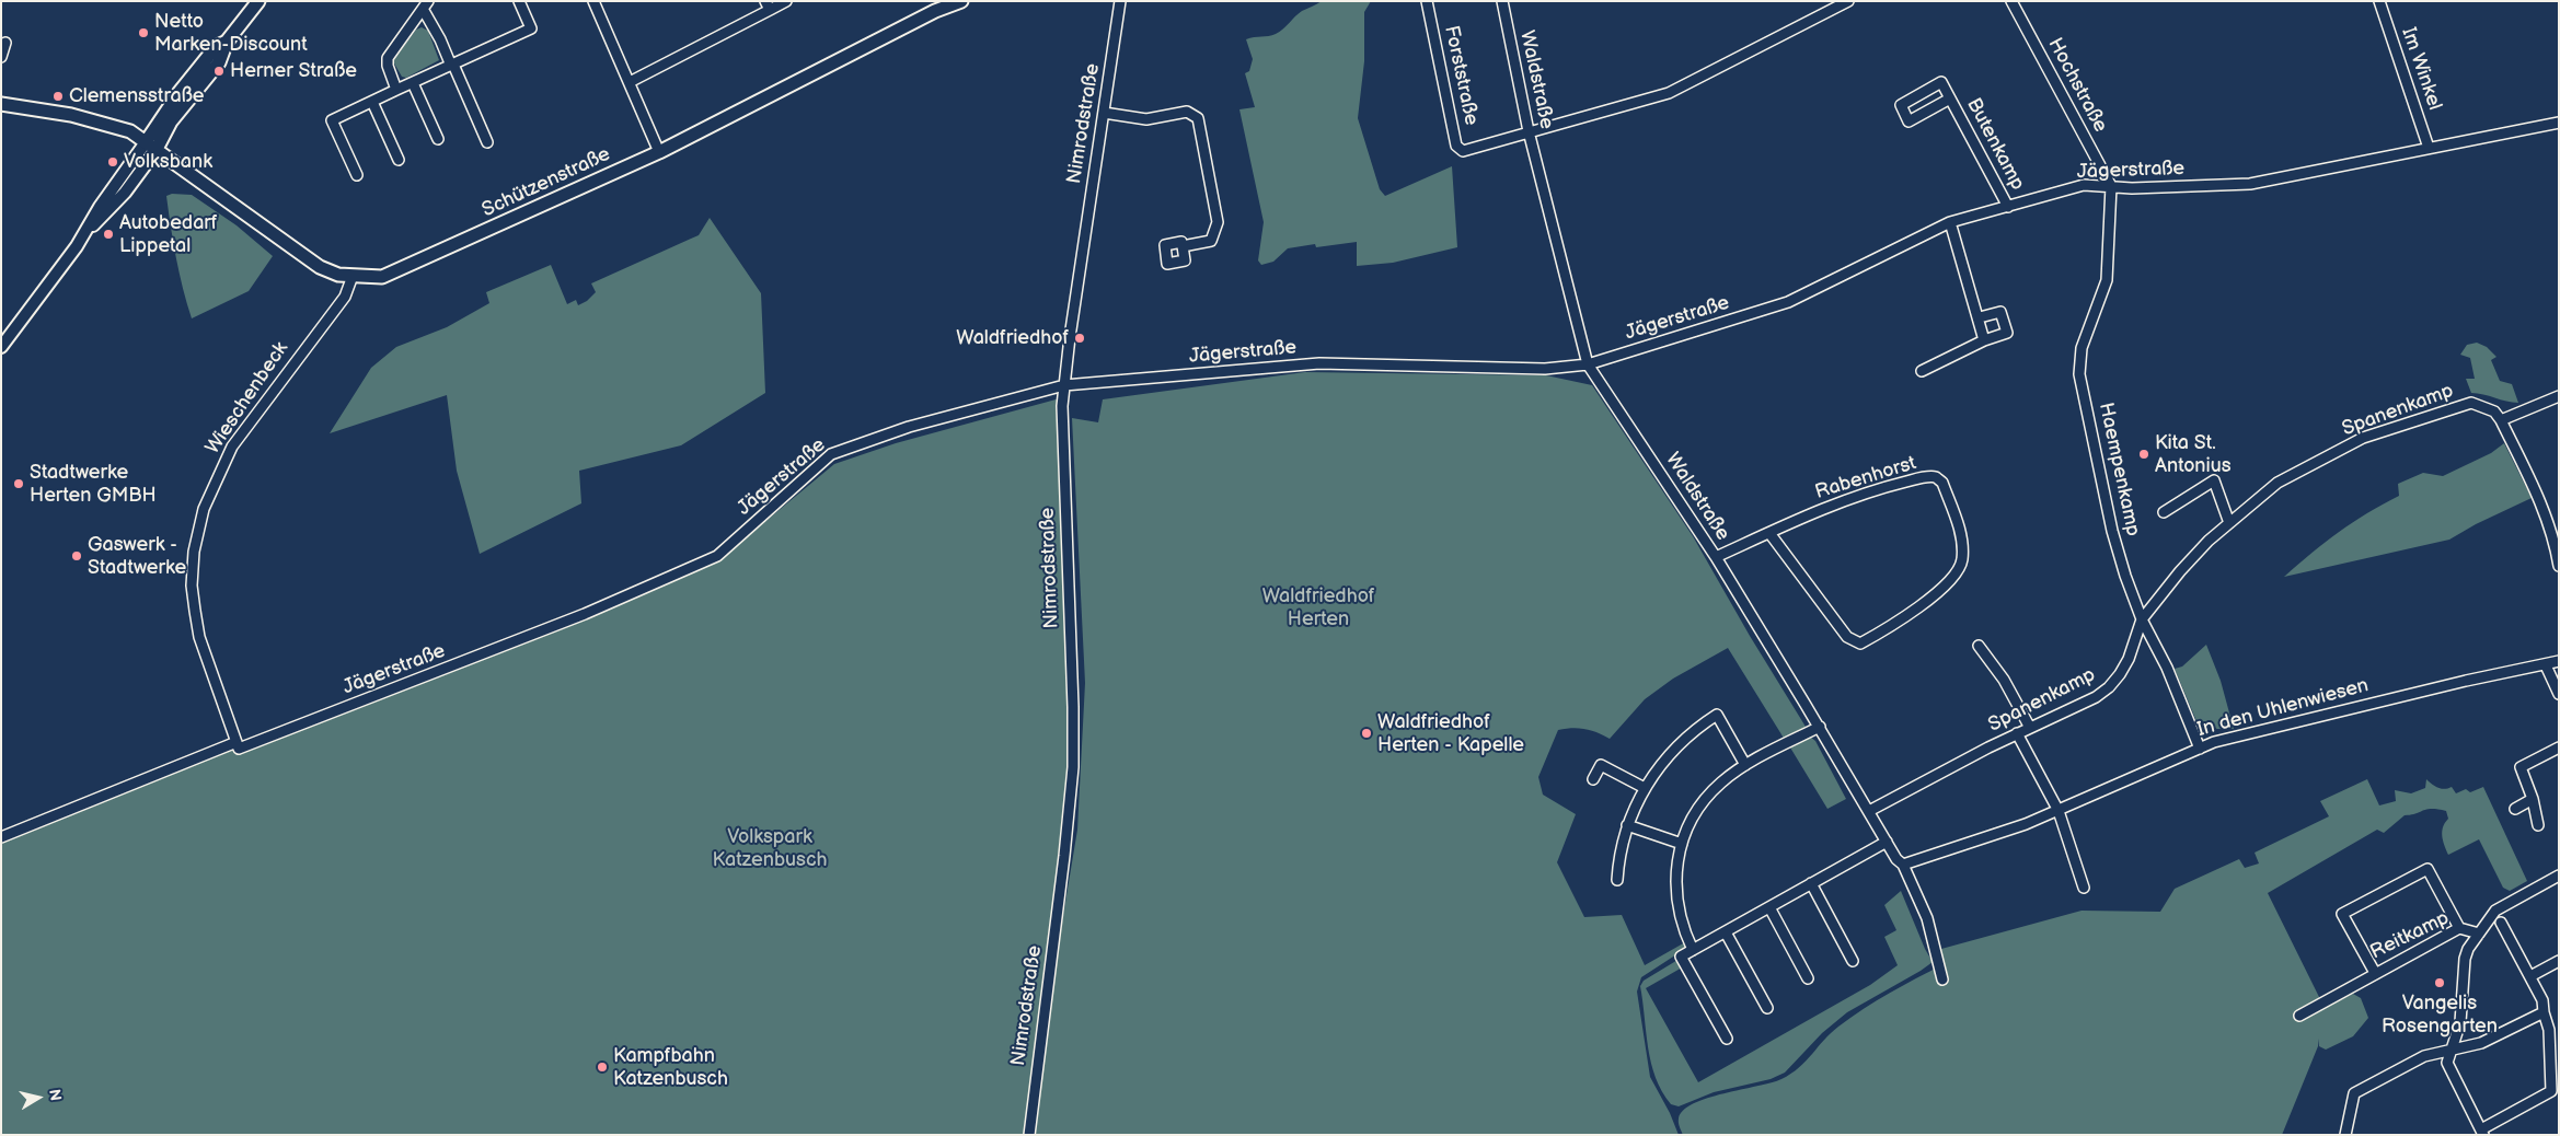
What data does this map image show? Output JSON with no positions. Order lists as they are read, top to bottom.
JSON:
{
  "streets": {
    "main road": ["Schützenstraße"],
    "street": [
      "Im Winkel",
      "Forststraße",
      "Waldstraße",
      "Hochstraße",
      "Nimrodstraße",
      "Butenkamp",
      "Jägerstraße",
      "Wieschenbeck",
      "Spanenkamp",
      "Haempenkamp",
      "Rabenhorst",
      "In den Uhlenwiesen",
      "Reitkamp"
    ]
  },
  "crossings": [
    ["Im Winkel", "Jägerstraße"],
    ["Forststraße", "Waldstraße"],
    ["Waldstraße", "Jägerstraße"],
    ["Waldstraße", "Spanenkamp"],
    ["Waldstraße", "Rabenhorst"],
    ["Waldstraße", "In den Uhlenwiesen"],
    ["Hochstraße", "Jägerstraße"],
    ["Hochstraße", "Haempenkamp"],
    ["Nimrodstraße", "Jägerstraße"],
    ["Butenkamp", "Jägerstraße"],
    ["Jägerstraße", "Wieschenbeck"],
    ["Jägerstraße", "Haempenkamp"],
    ["Schützenstraße", "Wieschenbeck"],
    ["Spanenkamp", "Haempenkamp"],
    ["Haempenkamp", "In den Uhlenwiesen"]
  ],
  "parks": ["Waldfriedhof Herten", "Volkspark Katzenbusch"],
  "places": [
    "Netto Marken-Discount",
    "Herner Straße",
    "Clemensstraße",
    "Volksbank",
    "Autobedarf Lippetal",
    "Waldfriedhof",
    "Kita St. Antonius",
    "Stadtwerke Herten GMBH",
    "Gaswerk - Stadtwerke",
    "Waldfriedhof Herten - Kapelle",
    "Vangelis Rosengarten",
    "Kampfbahn Katzenbusch"
  ],
  "north": "right"
}
